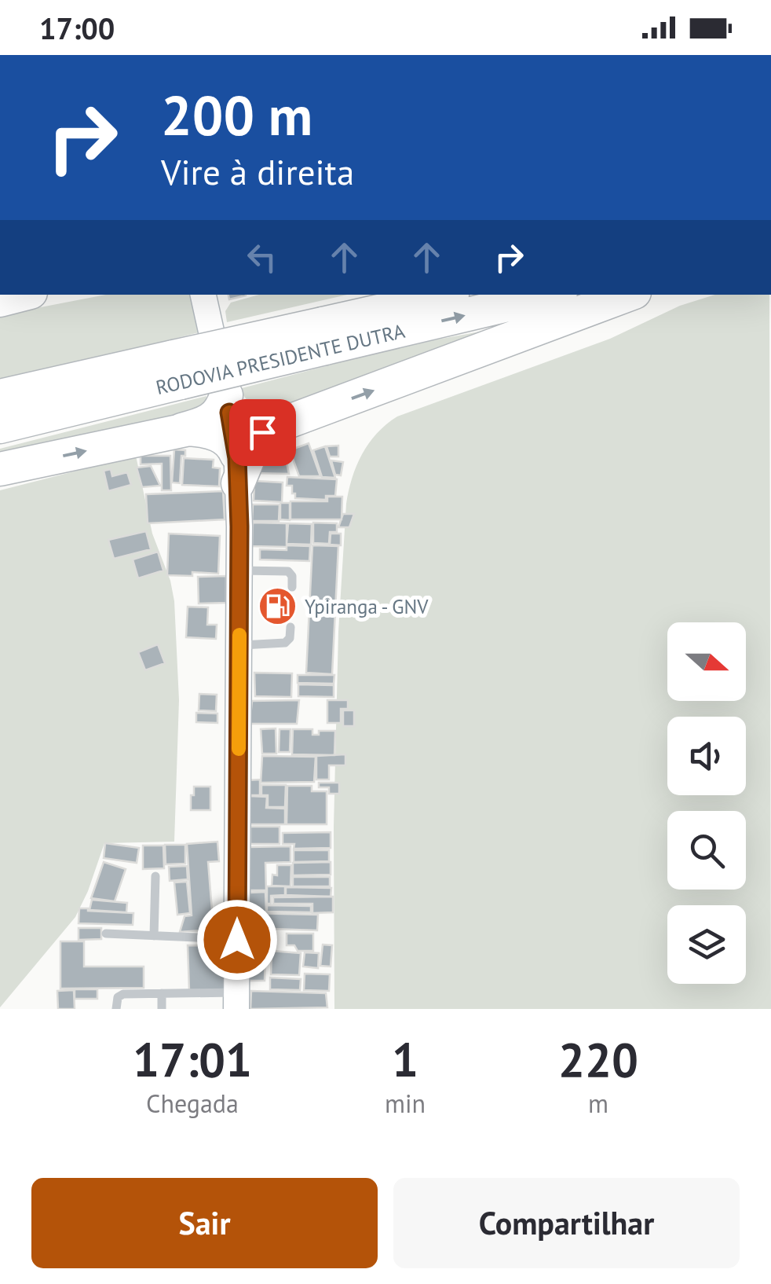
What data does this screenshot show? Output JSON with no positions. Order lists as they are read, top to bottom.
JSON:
{
  "streets": {
    "highway": ["RODOVIA PRESIDENTE DUTRA"]
  },
  "places": {
    "fuel station": ["Ypiranga - GNV"]
  },
  "north": "right",
  "page": {
    "status": "17:00",
    "turn": ["200 m", "Vire à direita"],
    "eta": [
      "17:01",
      "Chegada",
      "1",
      "min",
      "220",
      "m"
    ],
    "buttons": ["Sair", "Compartilhar"]
  }
}
